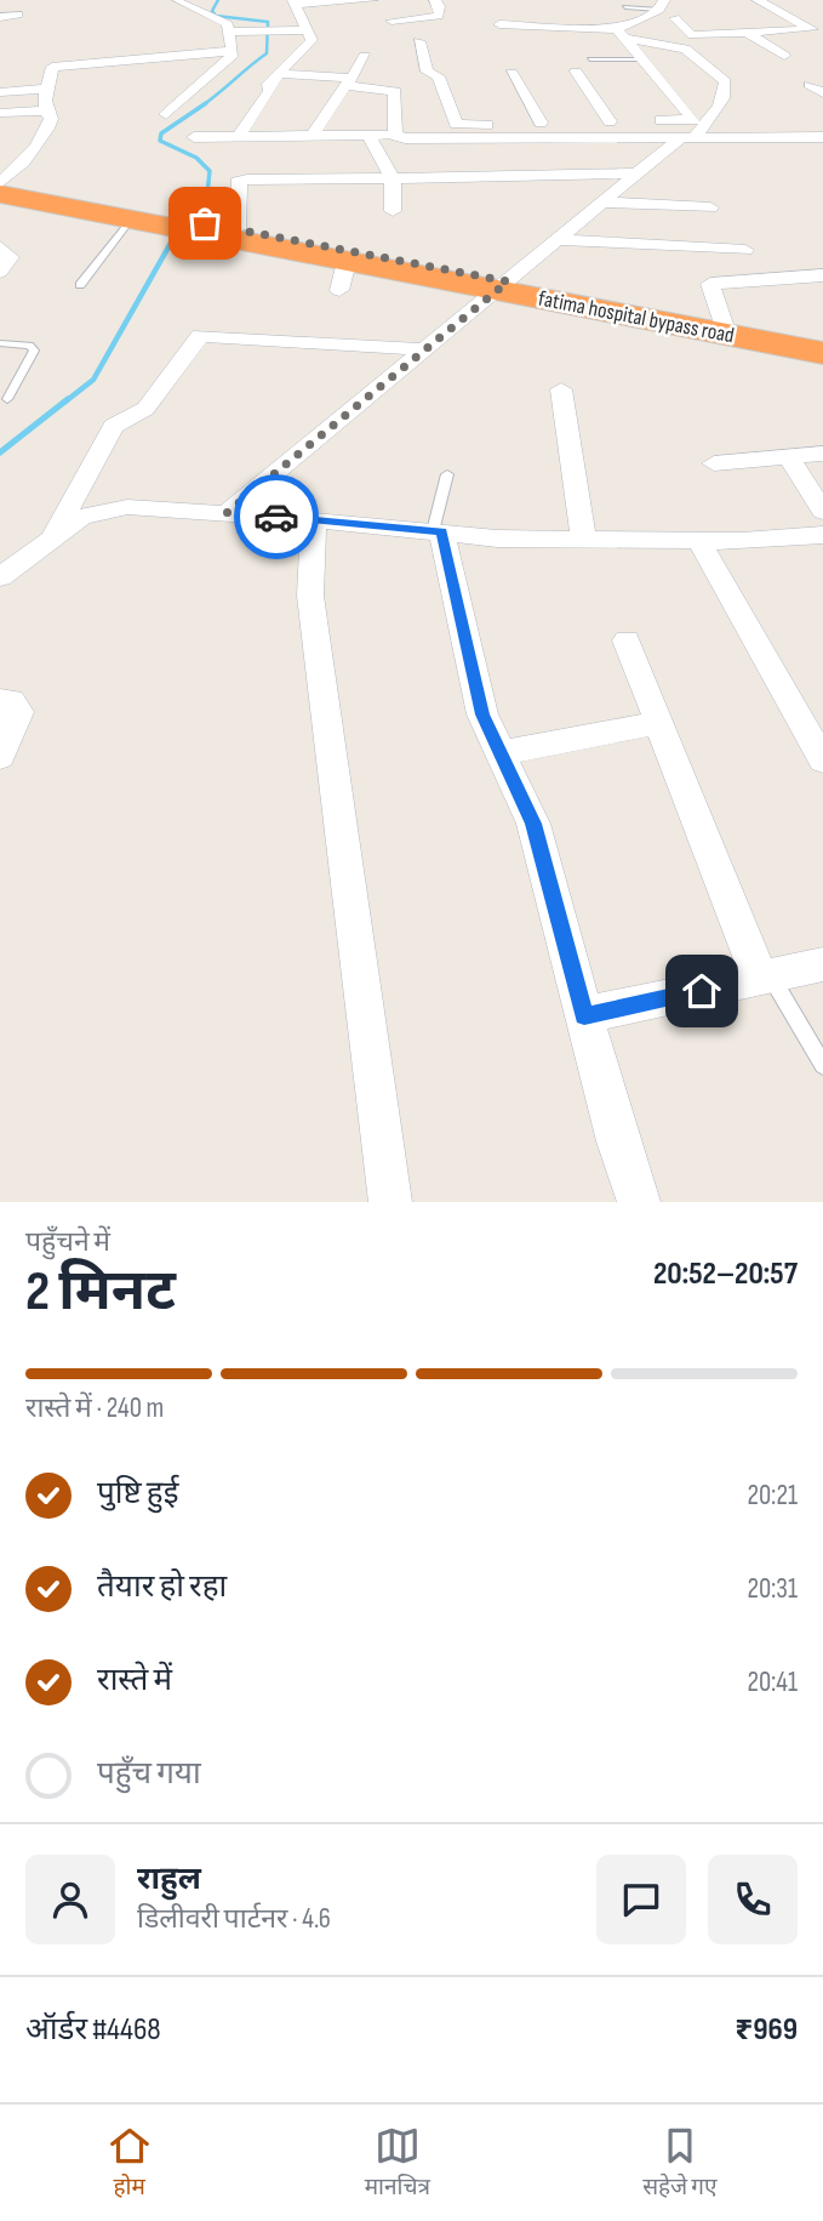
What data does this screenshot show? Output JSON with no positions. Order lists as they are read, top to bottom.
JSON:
{
  "streets": {
    "highway": ["fatima hospital bypass road"]
  },
  "page": {
    "heading": ["2 मिनट", "पहुँचने में", "20:52–20:57"],
    "panel": [
      "राहुल",
      "डिलीवरी पार्टनर · 4.6",
      "ऑर्डर #4468",
      "₹969"
    ],
    "bar": "रास्ते में · 240 m",
    "list": [
      ["पुष्टि हुई", "20:21"],
      ["तैयार हो रहा", "20:31"],
      ["रास्ते में", "20:41"],
      "पहुँच गया"
    ],
    "tabs": ["होम", "मानचित्र", "सहेजे गए"]
  }
}
